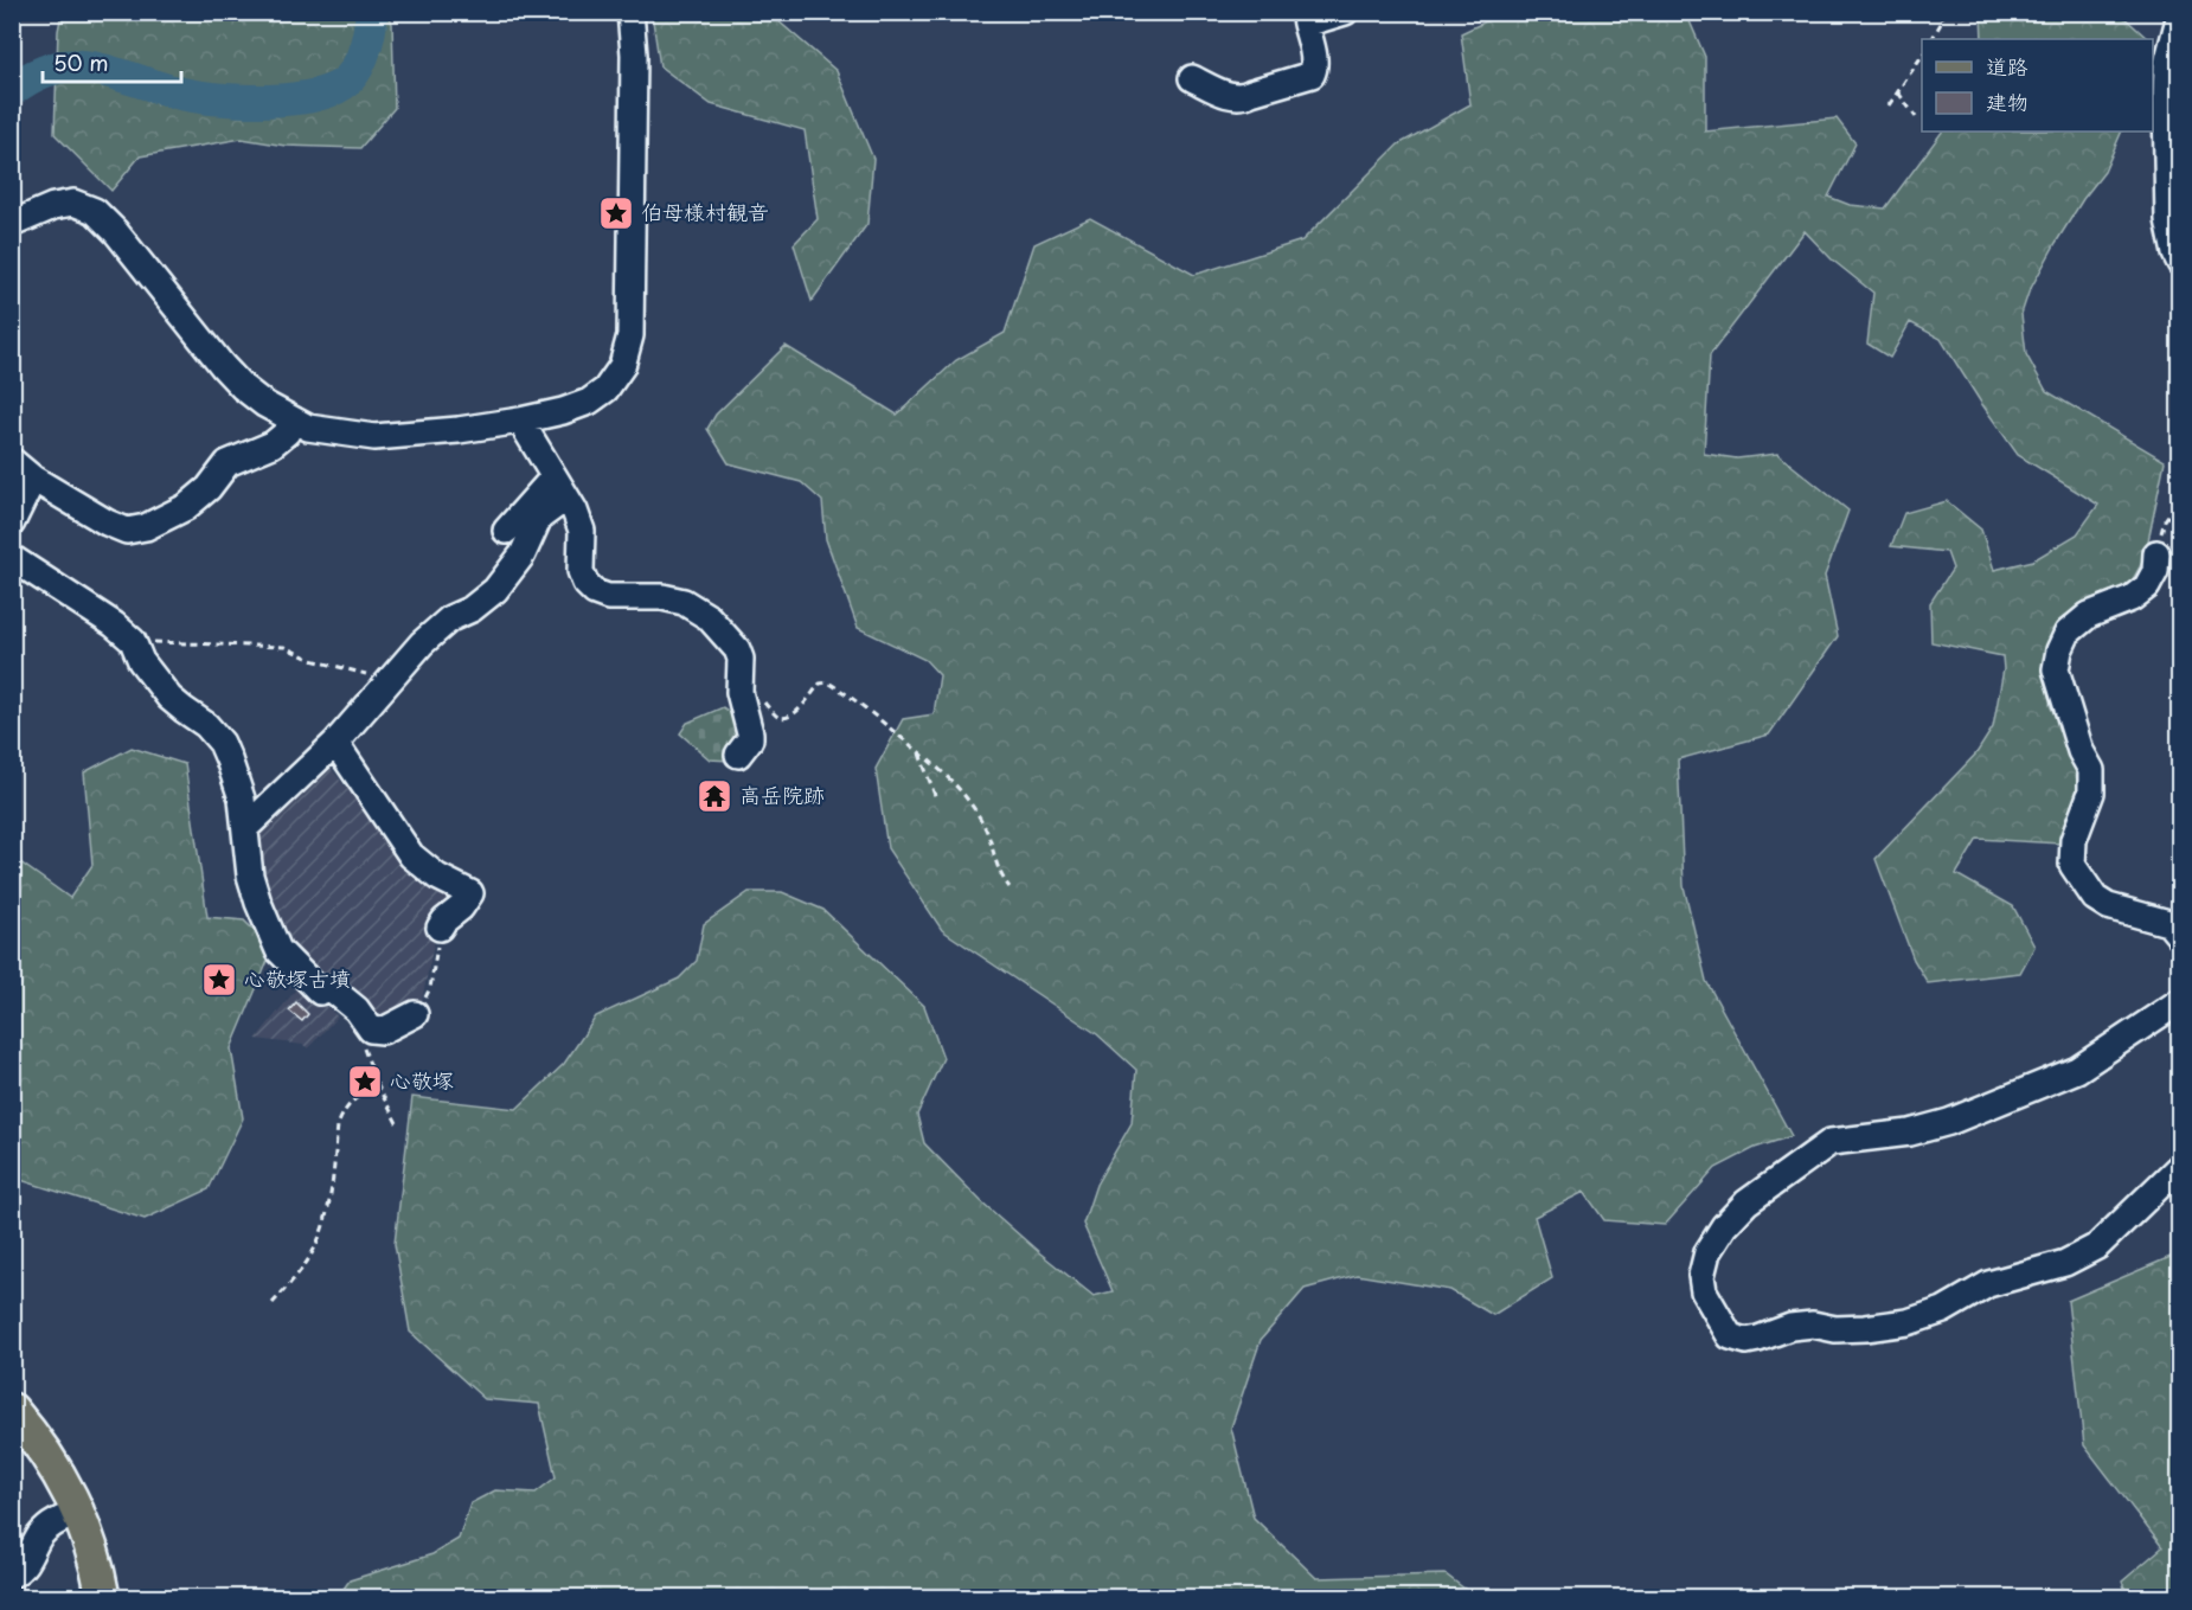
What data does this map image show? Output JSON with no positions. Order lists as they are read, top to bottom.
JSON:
{
  "places": {
    "place": ["伯母様村観音", "心敬塚古墳", "心敬塚"],
    "temple": ["高岳院跡"]
  },
  "legend": ["道路", "建物"],
  "scale_bar": "50 m"
}
